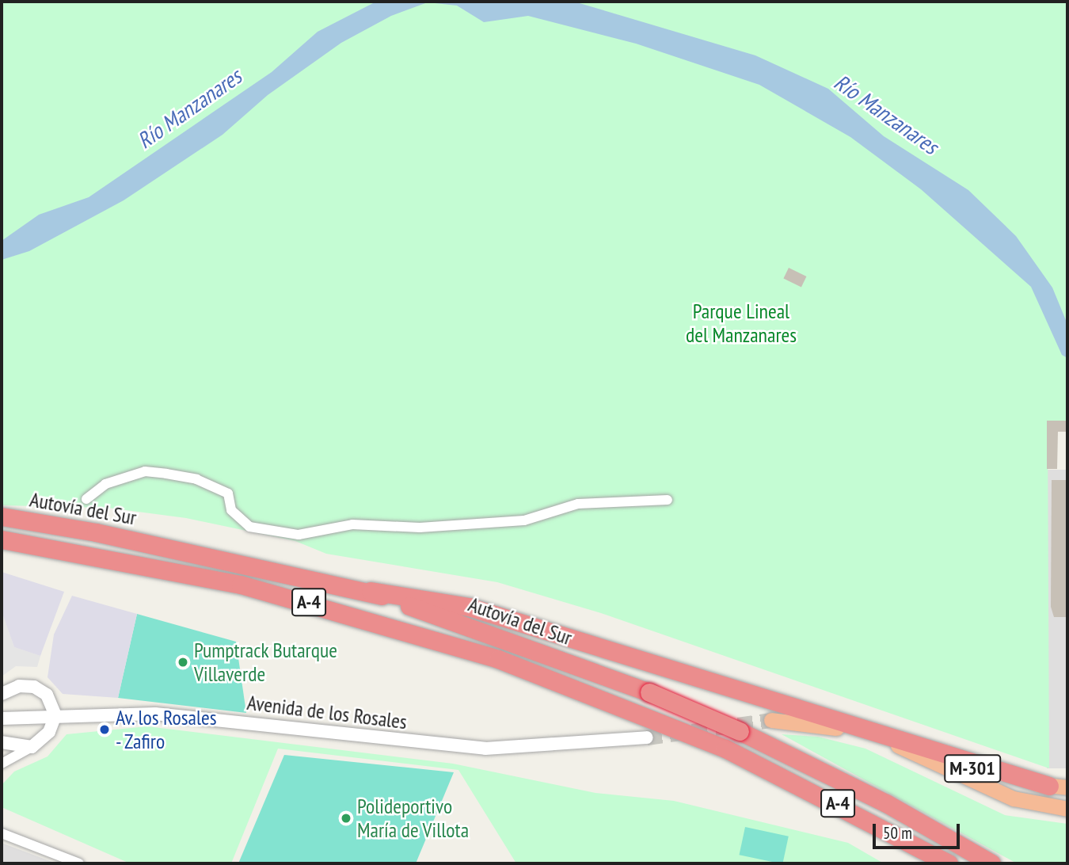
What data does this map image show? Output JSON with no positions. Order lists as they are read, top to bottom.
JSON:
{
  "streets": {
    "highway": ["Autovía del Sur", "A-4", "M-301"],
    "street": ["Avenida de los Rosales"]
  },
  "water": ["Río Manzanares"],
  "parks": ["Parque Lineal del Manzanares"],
  "places": ["Pumptrack Butarque Villaverde", "Av. los Rosales - Zafiro", "Polideportivo María de Villota"],
  "scale_bar": "50 m"
}
